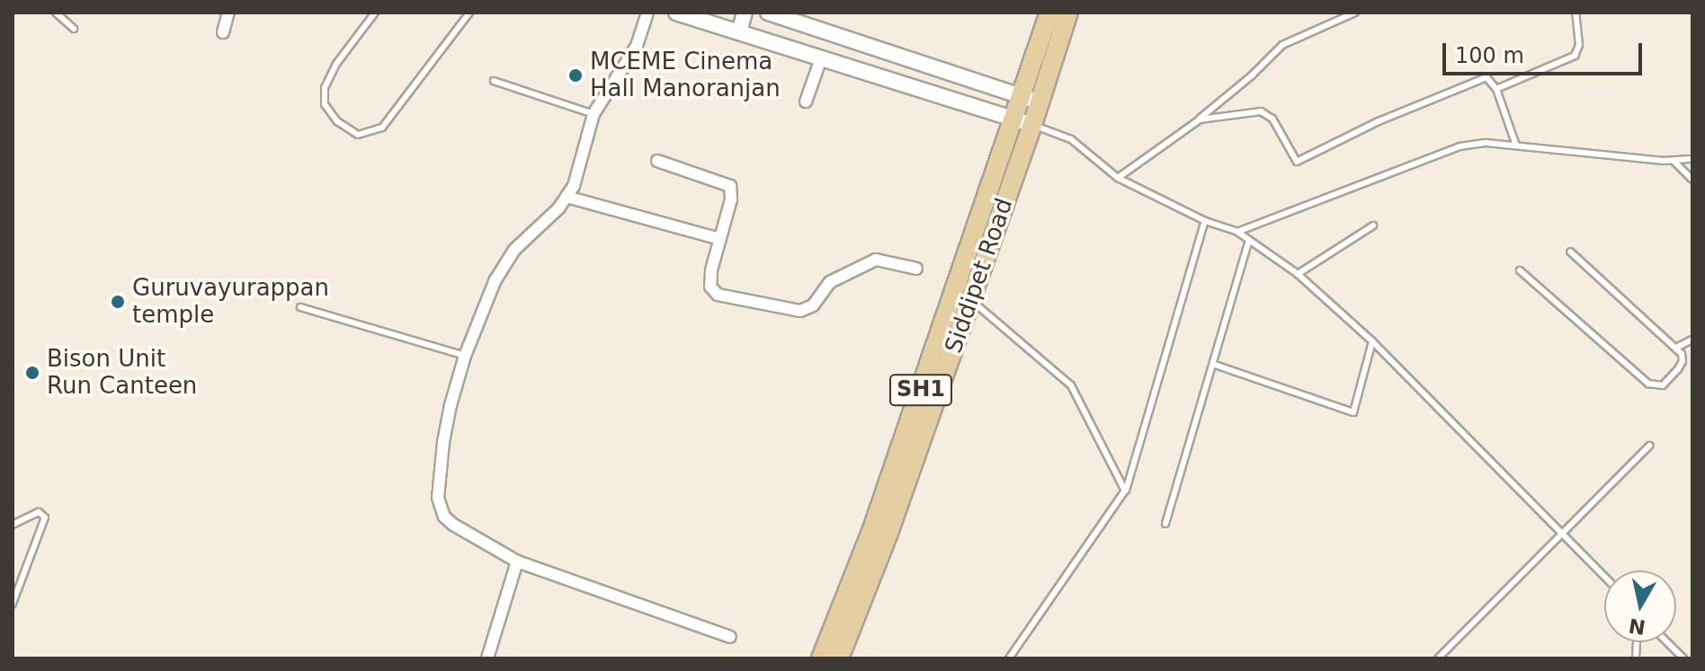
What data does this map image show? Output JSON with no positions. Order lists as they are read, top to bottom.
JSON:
{
  "streets": {
    "main road": ["Siddipet Road", "SH1"]
  },
  "places": ["MCEME Cinema Hall Manoranjan", "Guruvayurappan temple", "Bison Unit Run Canteen"],
  "scale_bar": "100 m",
  "north": "bottom"
}
